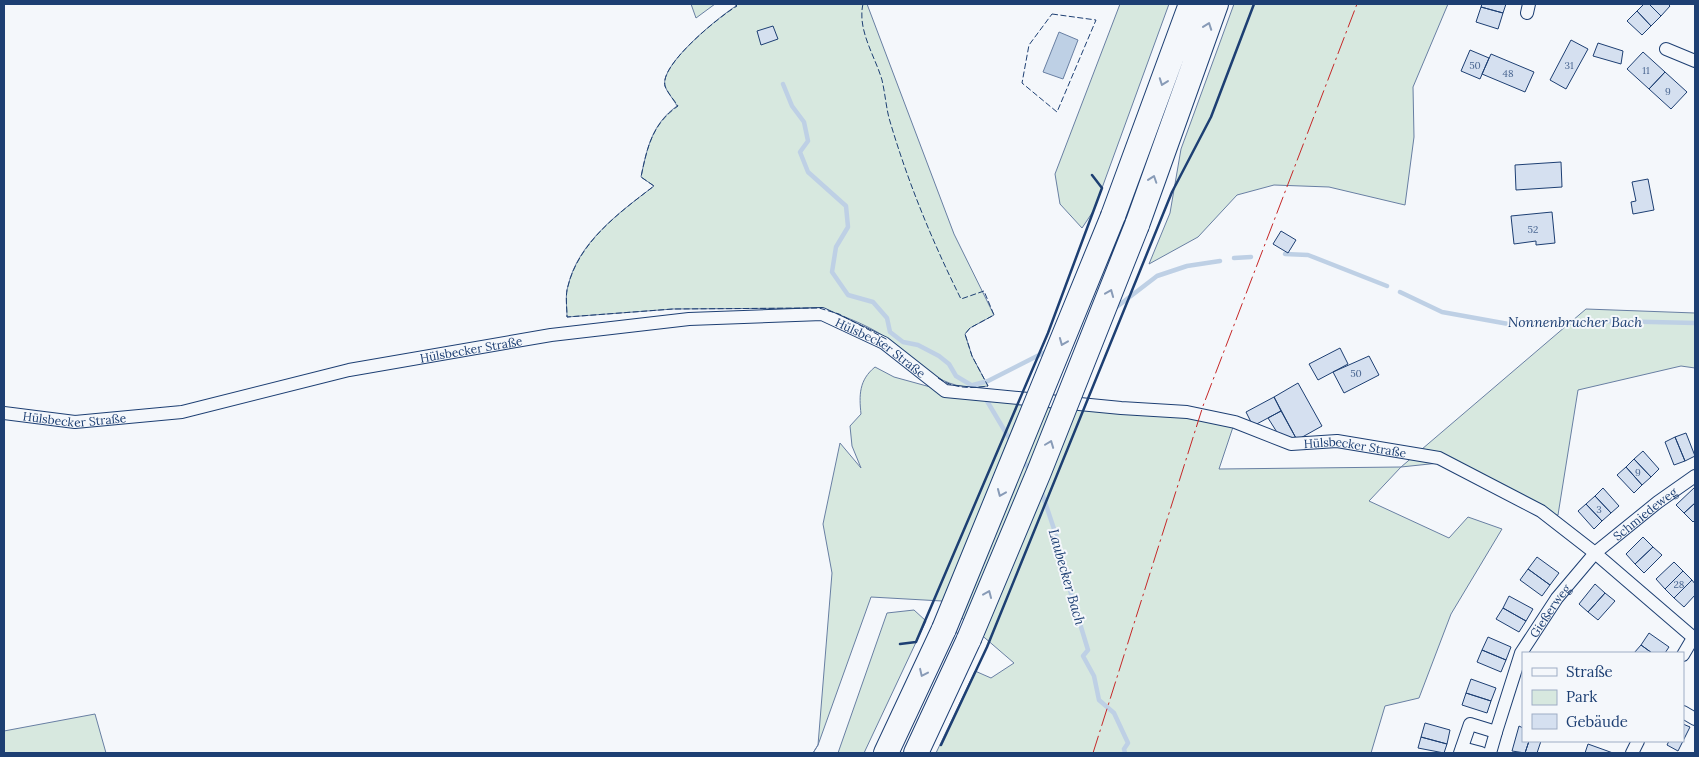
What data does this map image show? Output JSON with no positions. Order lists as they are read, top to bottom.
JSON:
{
  "streets": {
    "street": ["Hülsbecker Straße", "Schmiedeweg", "Gießerweg"]
  },
  "crossings": [
    ["Hülsbecker Straße", "Schmiedeweg"],
    ["Hülsbecker Straße", "Gießerweg"],
    ["Schmiedeweg", "Gießerweg"]
  ],
  "water": ["Nonnenbrucher Bach", "Laubecker Bach"],
  "house_numbers": [
    "50",
    "31",
    "11",
    "48",
    "9",
    "52",
    "50",
    "9",
    "3",
    "28"
  ],
  "legend": ["Straße", "Park", "Gebäude"]
}
